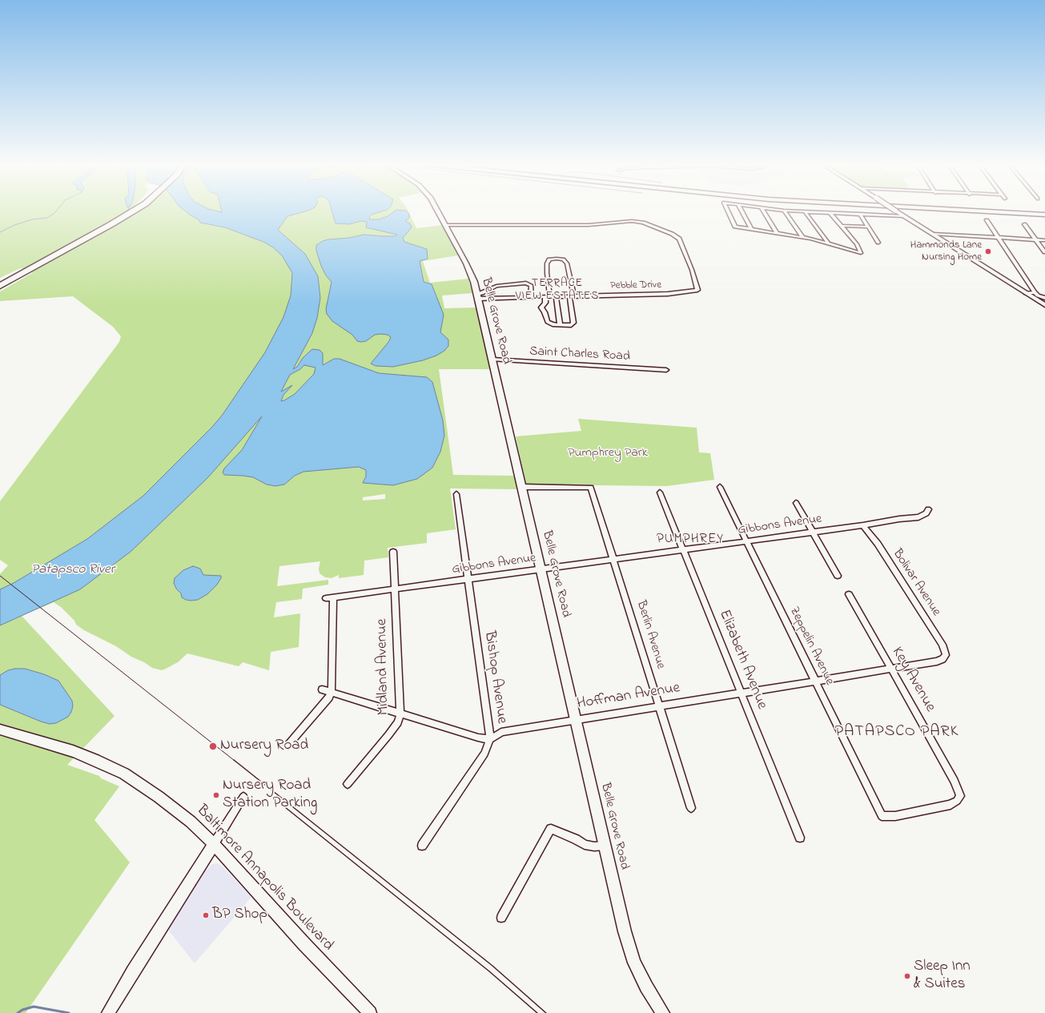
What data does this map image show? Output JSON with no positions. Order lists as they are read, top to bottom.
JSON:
{
  "streets": {
    "main road": ["Belle Grove Road", "Baltimore Annapolis Boulevard"],
    "street": [
      "Pebble Drive",
      "Saint Charles Road",
      "Gibbons Avenue",
      "Bolivar Avenue",
      "Berlin Avenue",
      "Zeppelin Avenue",
      "Elizabeth Avenue",
      "Midland Avenue",
      "Bishop Avenue",
      "Key Avenue",
      "Hoffman Avenue"
    ]
  },
  "crossings": [
    ["Pebble Drive", "Belle Grove Road"],
    ["Belle Grove Road", "Saint Charles Road"],
    ["Belle Grove Road", "Gibbons Avenue"],
    ["Belle Grove Road", "Berlin Avenue"],
    ["Belle Grove Road", "Hoffman Avenue"],
    ["Gibbons Avenue", "Bolivar Avenue"],
    ["Gibbons Avenue", "Berlin Avenue"],
    ["Gibbons Avenue", "Zeppelin Avenue"],
    ["Gibbons Avenue", "Elizabeth Avenue"],
    ["Gibbons Avenue", "Midland Avenue"],
    ["Gibbons Avenue", "Bishop Avenue"],
    ["Bolivar Avenue", "Hoffman Avenue"],
    ["Berlin Avenue", "Hoffman Avenue"],
    ["Zeppelin Avenue", "Key Avenue"],
    ["Zeppelin Avenue", "Hoffman Avenue"],
    ["Elizabeth Avenue", "Hoffman Avenue"],
    ["Bishop Avenue", "Hoffman Avenue"],
    ["Key Avenue", "Hoffman Avenue"]
  ],
  "districts": ["TERRACE VIEW ESTATES", "PUMPHREY", "PATAPSCO PARK"],
  "water": ["Patapsco River"],
  "parks": ["Pumphrey Park"],
  "places": [
    "Hammonds Lane Nursing Home",
    "Nursery Road",
    "Nursery Road Station Parking",
    "BP Shop",
    "Sleep Inn & Suites"
  ]
}
